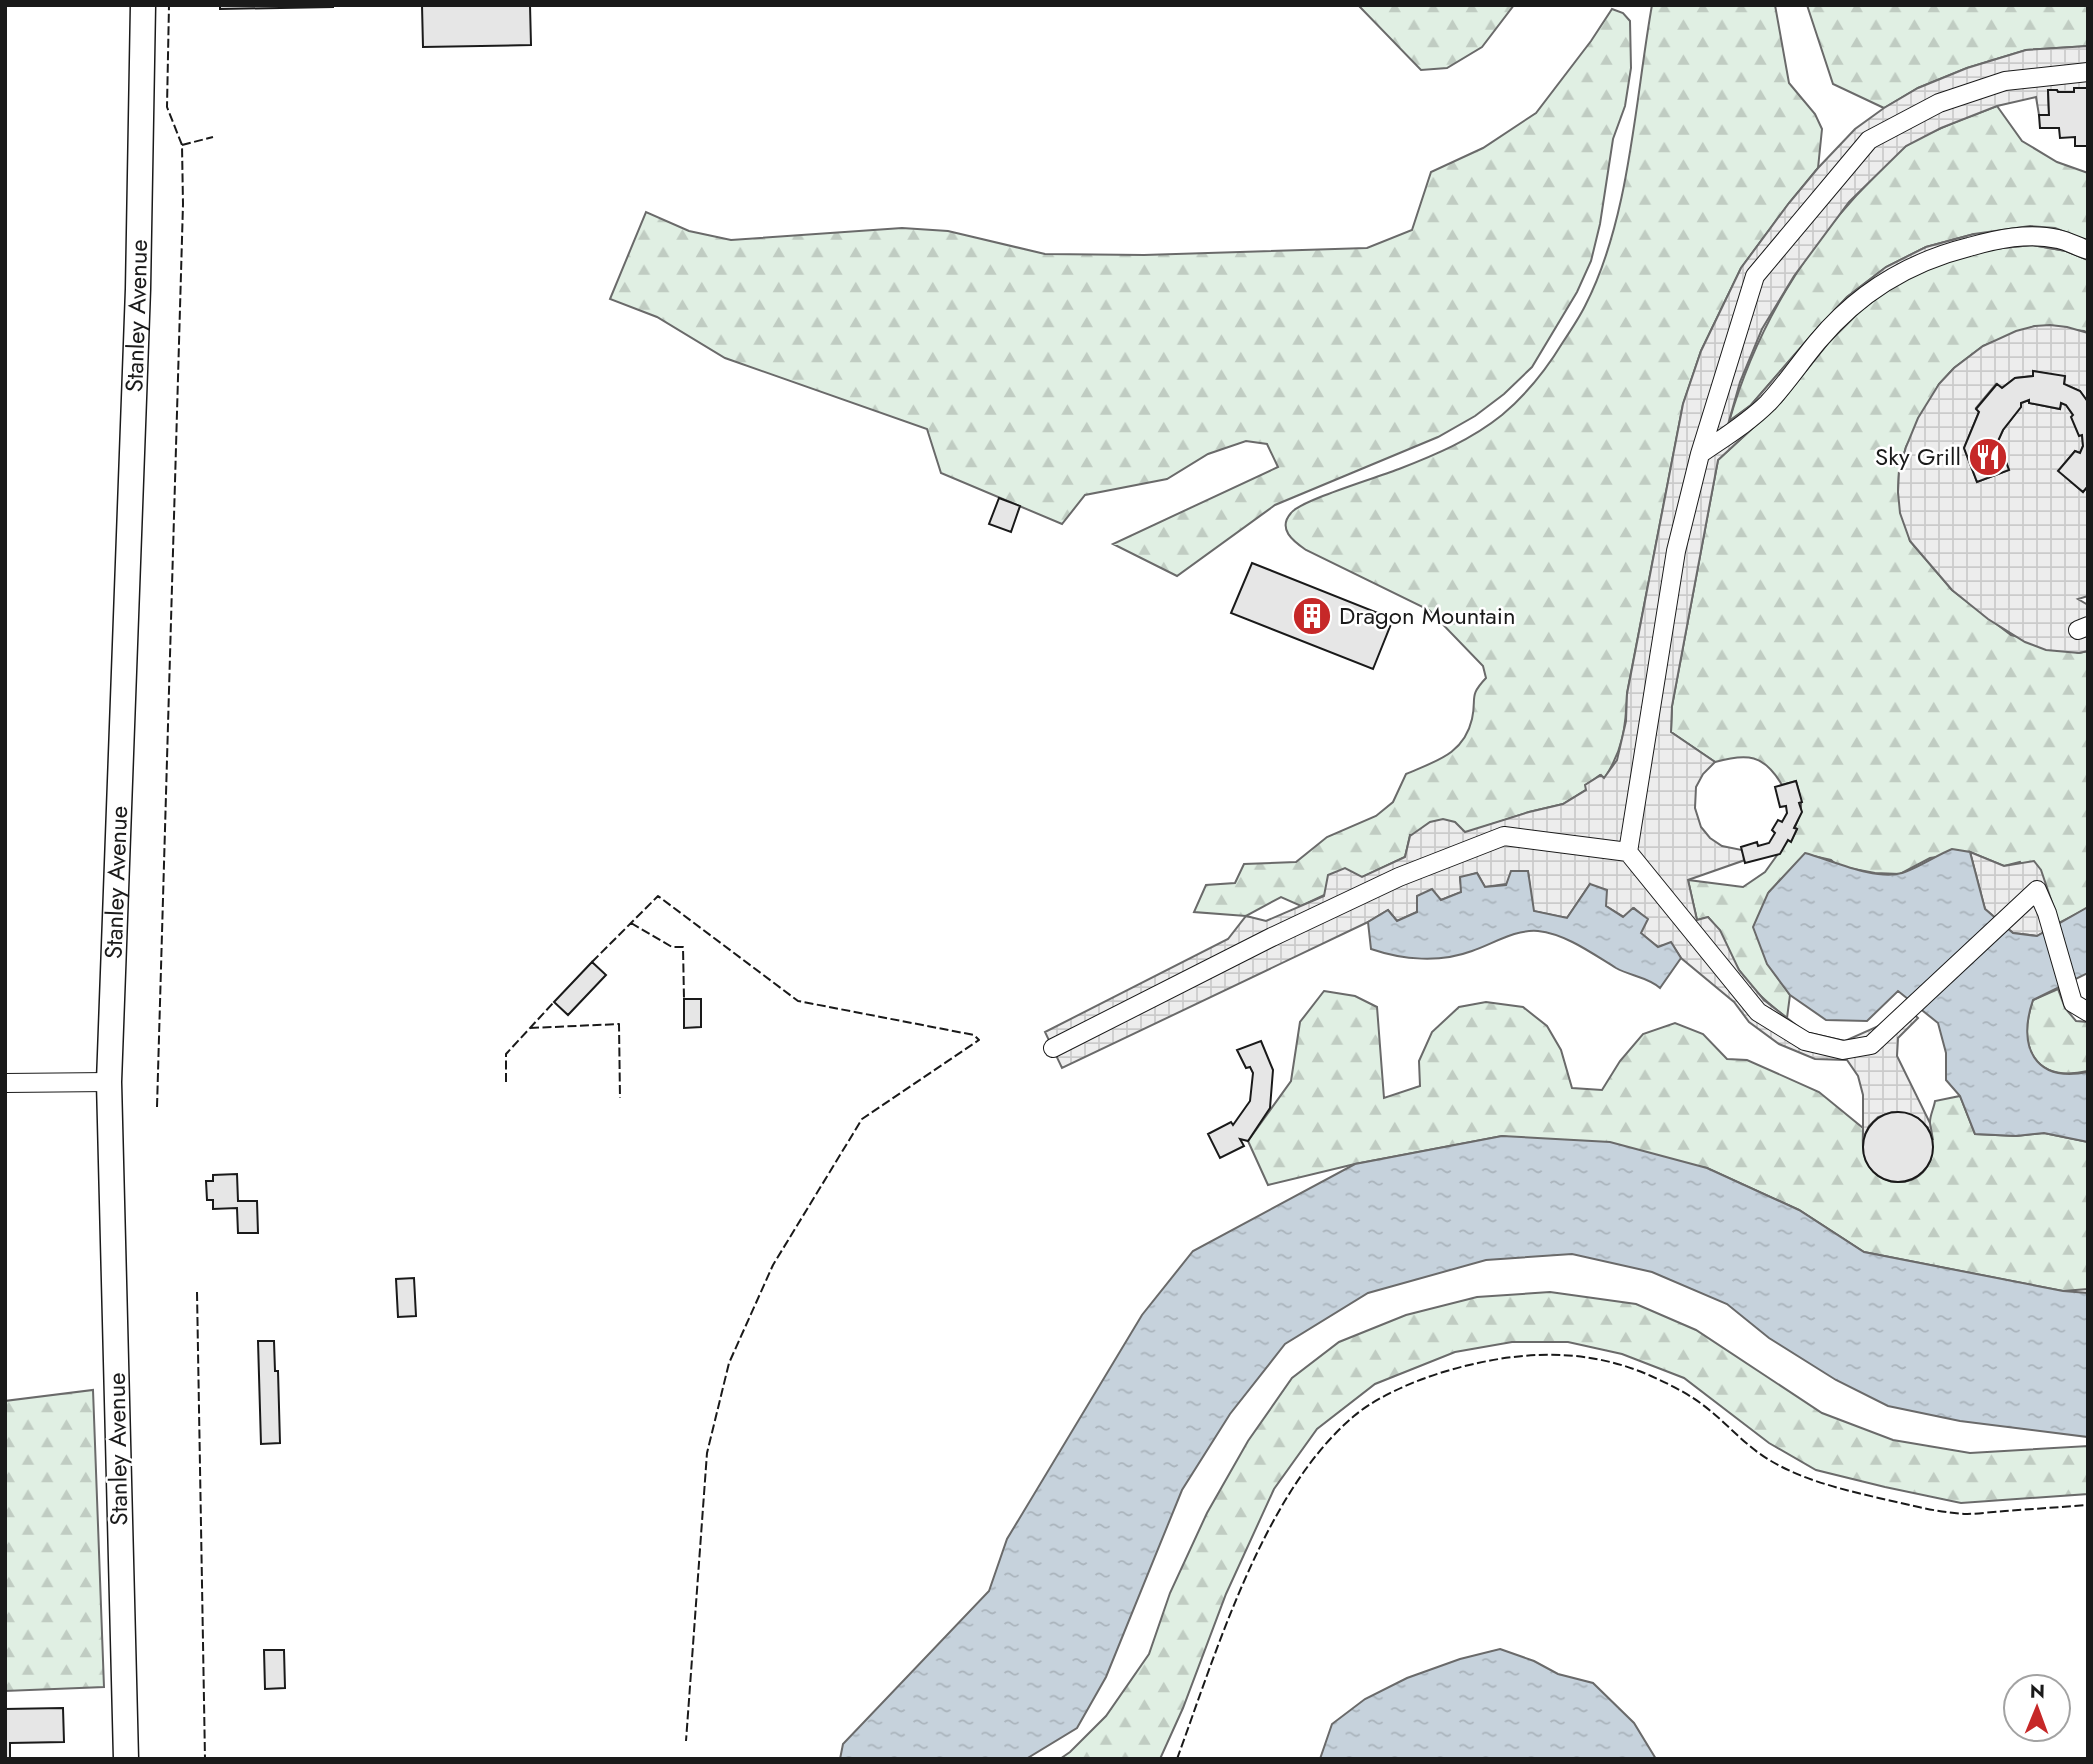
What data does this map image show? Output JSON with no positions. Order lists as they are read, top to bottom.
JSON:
{
  "streets": {
    "main road": ["Stanley Avenue"]
  },
  "places": {
    "restaurant": ["Sky Grill"],
    "building": ["Dragon Mountain"]
  },
  "north": "top"
}
